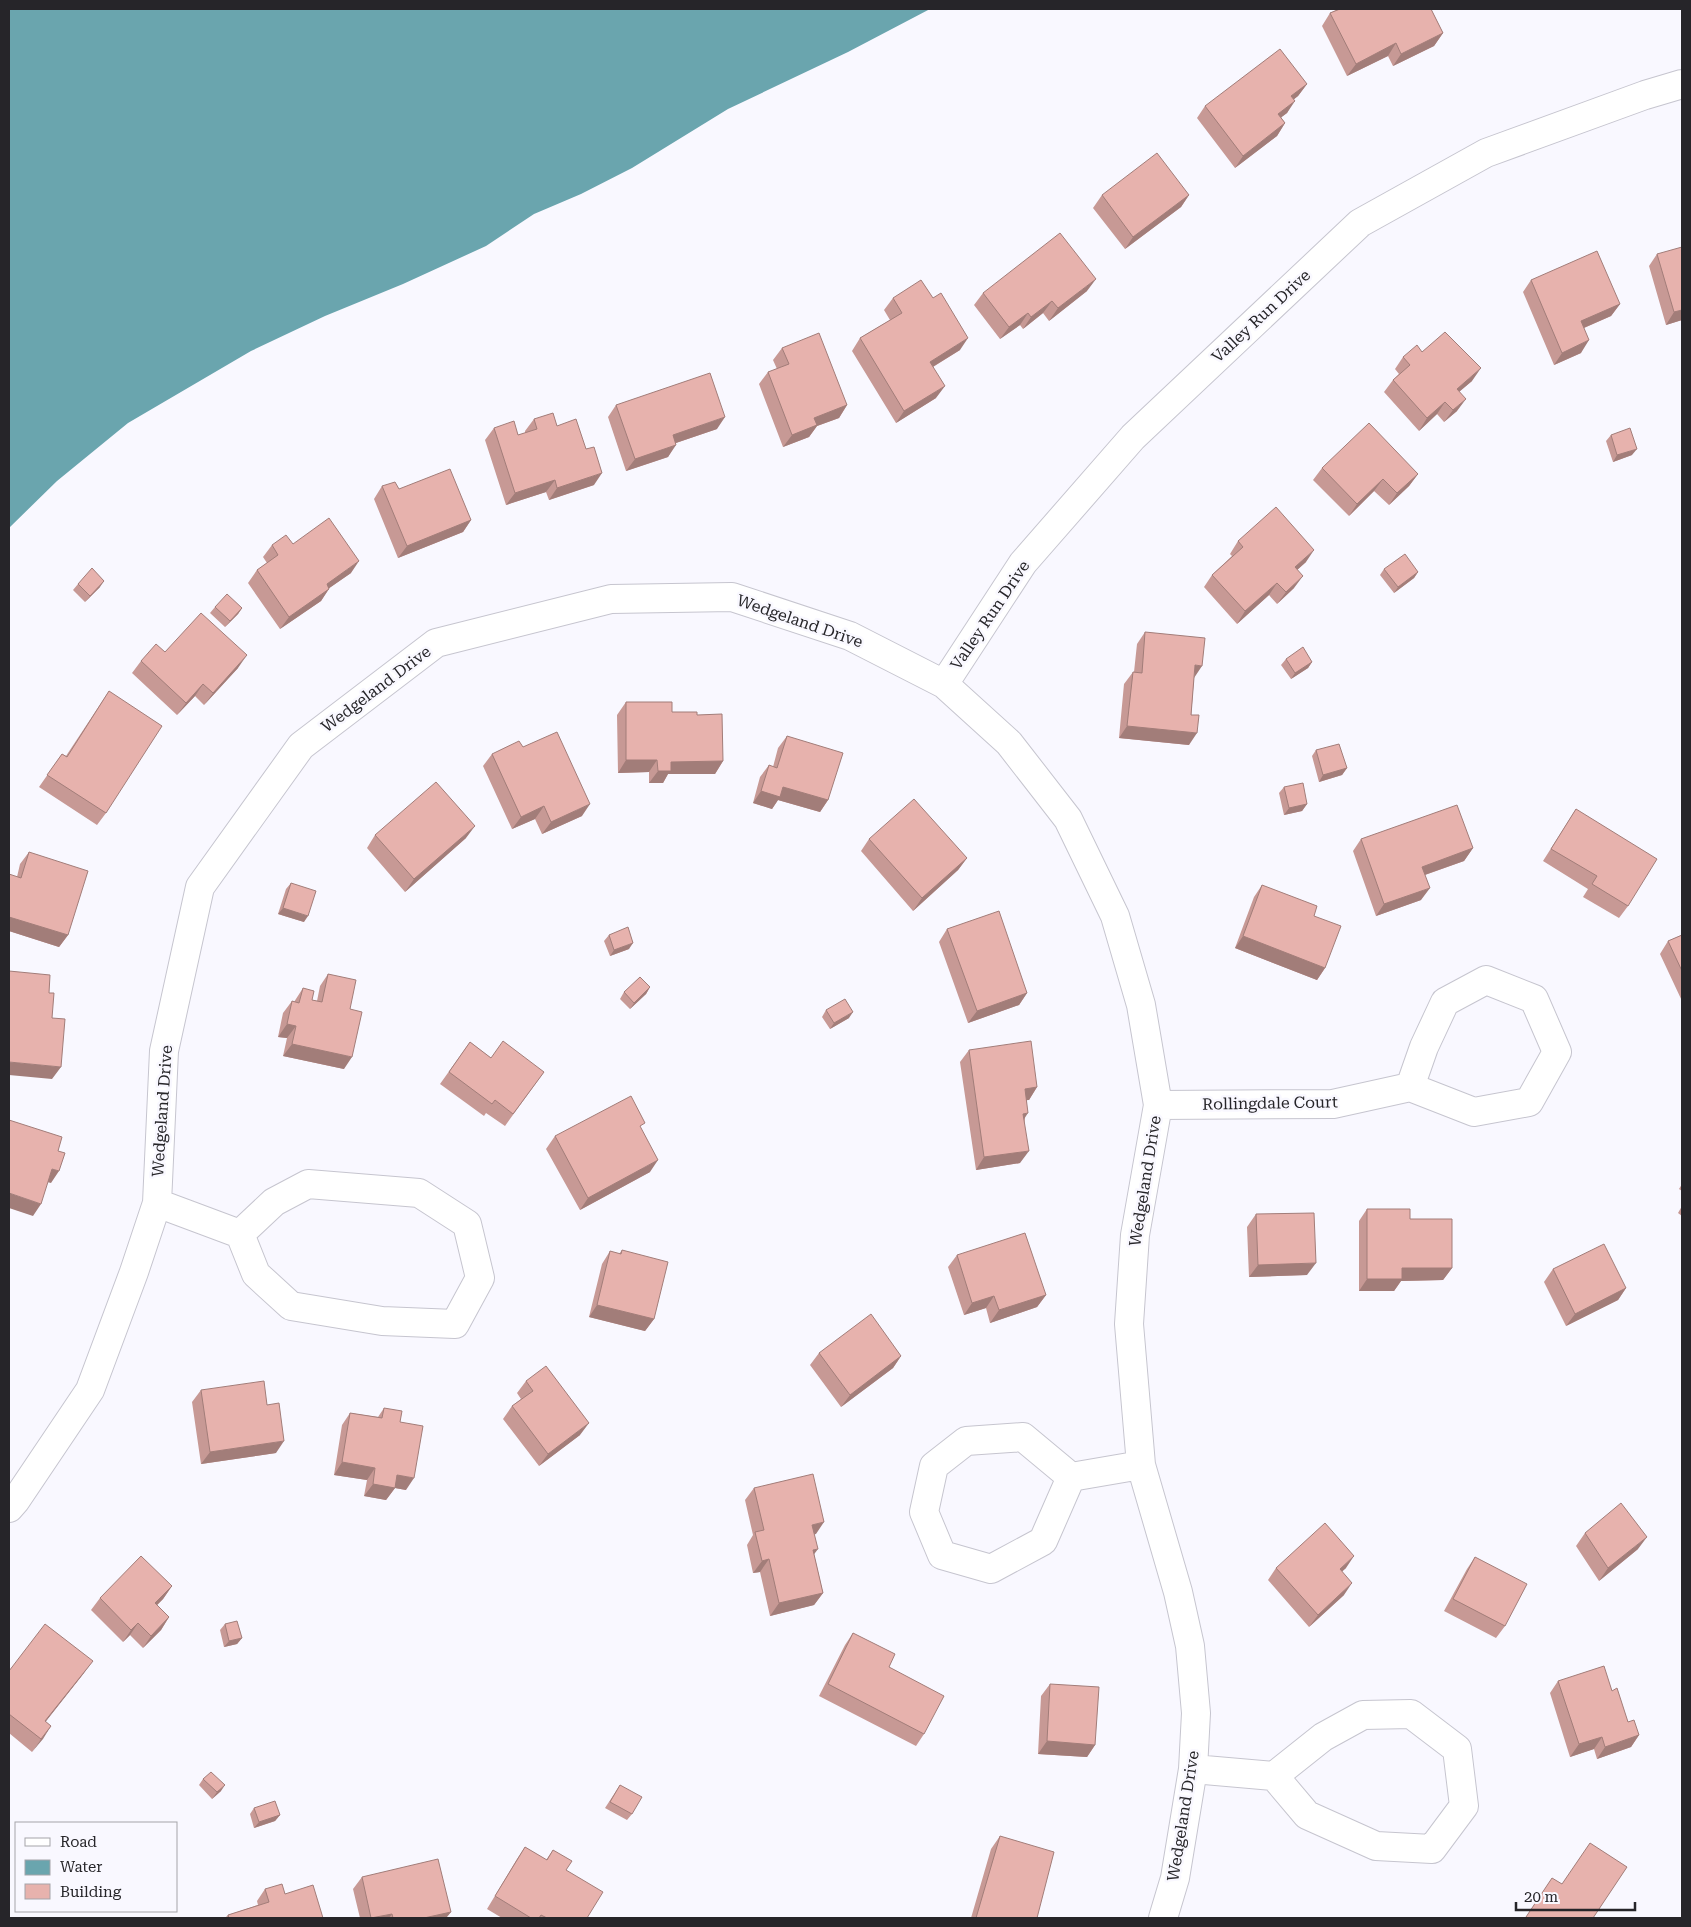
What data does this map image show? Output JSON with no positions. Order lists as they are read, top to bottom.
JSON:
{
  "streets": {
    "street": ["Valley Run Drive", "Wedgeland Drive", "Rollingdale Court"]
  },
  "crossings": [
    ["Valley Run Drive", "Wedgeland Drive"],
    ["Wedgeland Drive", "Rollingdale Court"]
  ],
  "legend": ["Road", "Water", "Building"],
  "scale_bar": "20 m"
}
